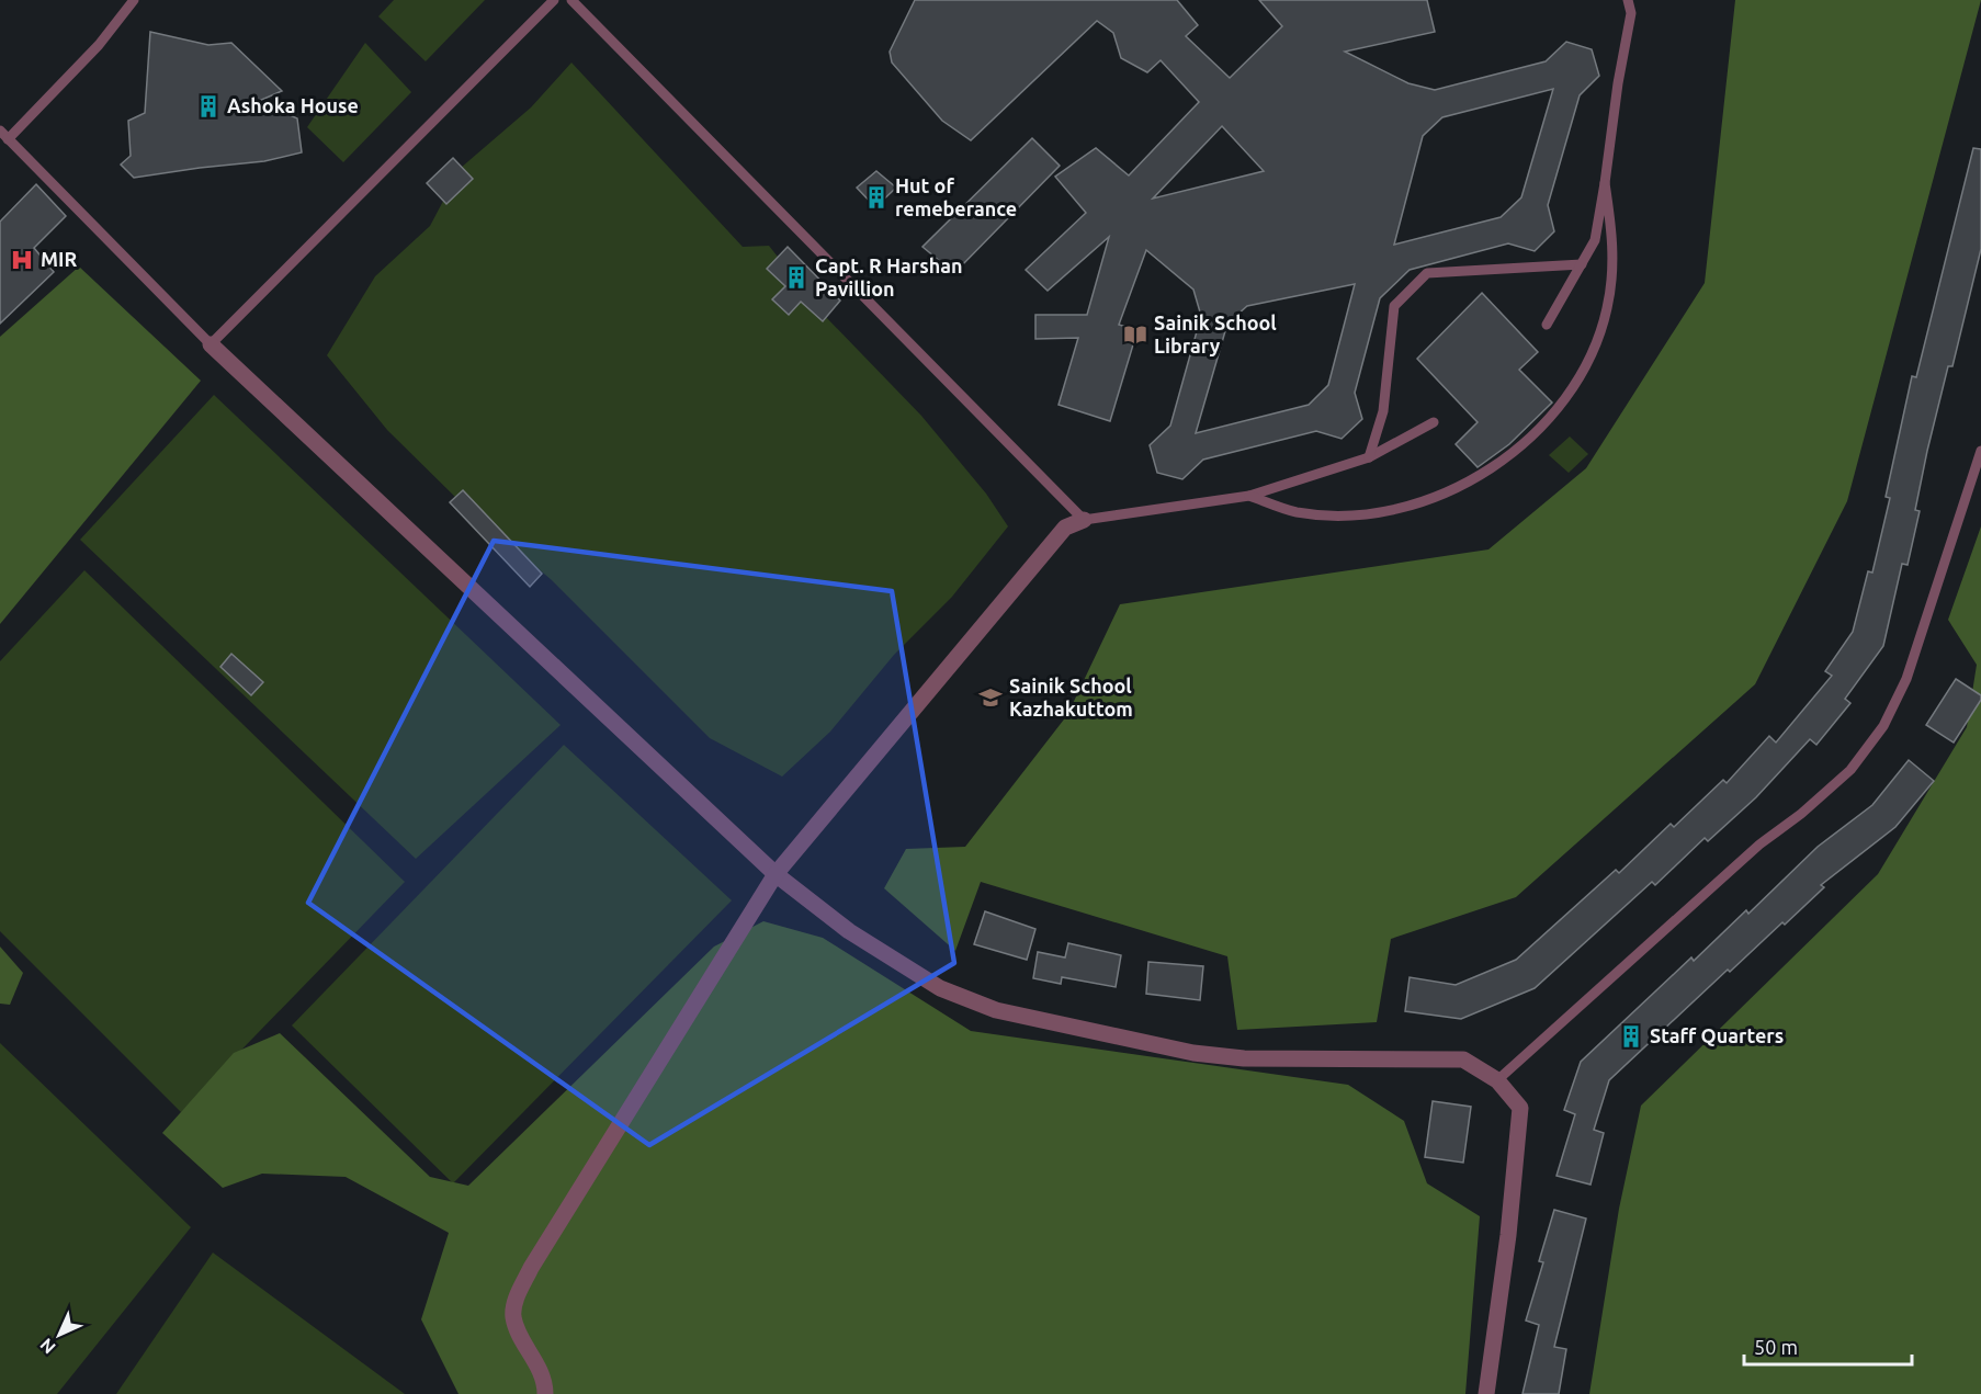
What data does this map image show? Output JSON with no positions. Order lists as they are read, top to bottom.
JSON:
{
  "places": {
    "building": [
      "Ashoka House",
      "Hut of remeberance",
      "Capt. R Harshan Pavillion",
      "Staff Quarters"
    ],
    "hospital": ["MIR"],
    "library": ["Sainik School Library"],
    "school or university": ["Sainik School Kazhakuttom"]
  },
  "scale_bar": "50 m",
  "north": "bottom left"
}
